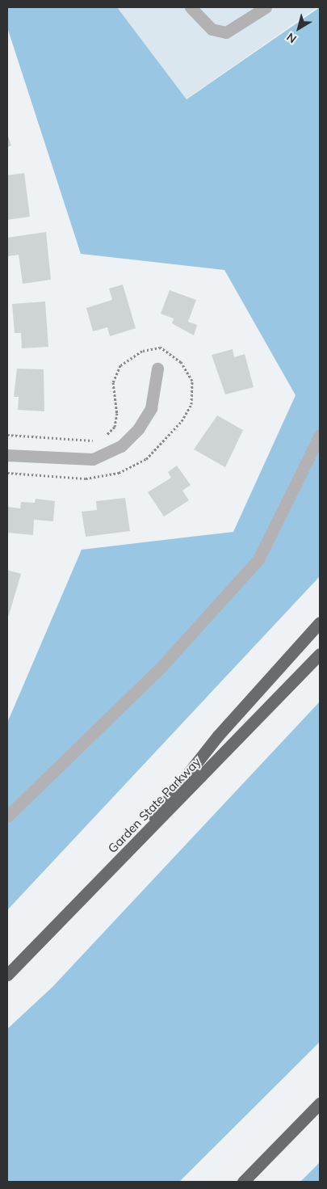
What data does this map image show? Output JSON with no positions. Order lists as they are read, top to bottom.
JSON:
{
  "streets": {
    "highway": ["Garden State Parkway"]
  },
  "north": "bottom left"
}
